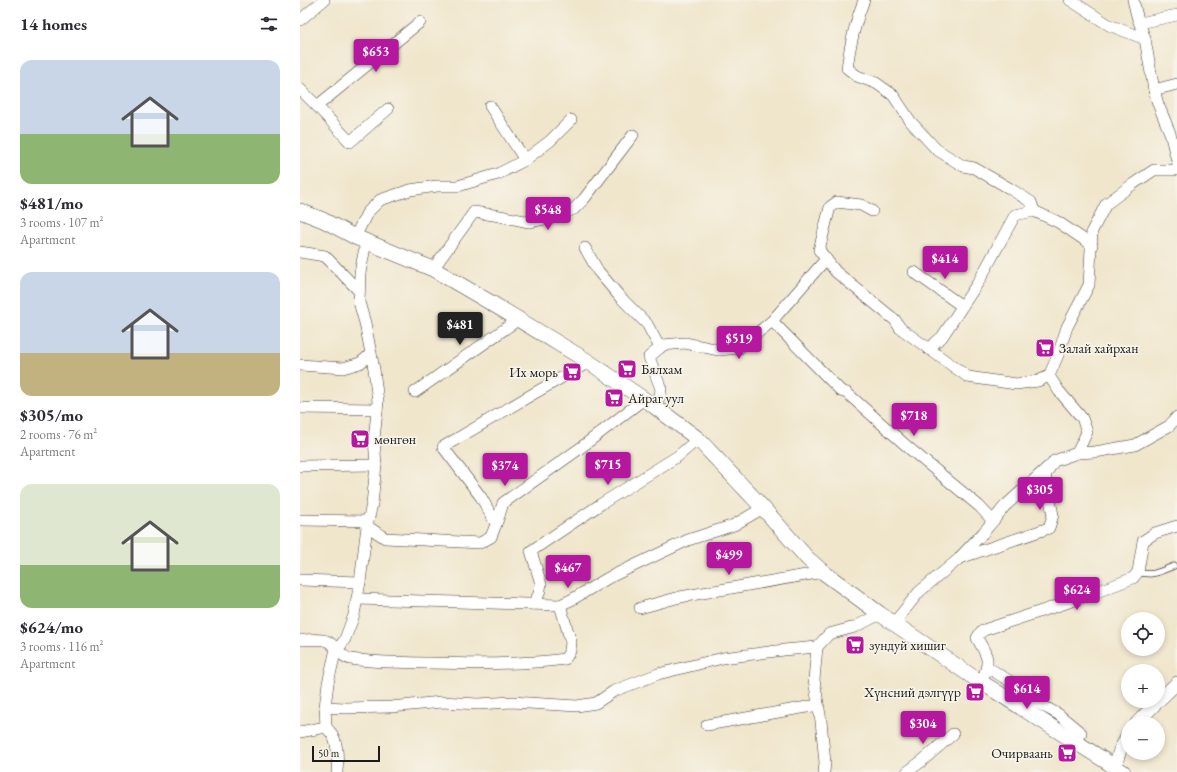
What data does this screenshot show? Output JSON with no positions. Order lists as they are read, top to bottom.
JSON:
{
  "places": {
    "supermarket": [
      "Залай хайрхан",
      "Бялхам",
      "Их морь",
      "Айраг уул",
      "мөнгөн",
      "зундуй хишиг",
      "Хүнсний дэлгүүр",
      "Очирваань"
    ]
  },
  "scale_bar": "50 m",
  "page": {
    "heading": "14 homes",
    "price": [
      "$653",
      "$548",
      "$414",
      "$481",
      "$519",
      "$718",
      "$715",
      "$374",
      "$305",
      "$499",
      "$467",
      "$624",
      "$614",
      "$304"
    ],
    "list": [
      {
        "name": "$481/mo",
        "note": "3 rooms · 107 m² · Apartment"
      },
      {
        "name": "$305/mo",
        "note": "2 rooms · 76 m² · Apartment"
      },
      {
        "name": "$624/mo",
        "note": "3 rooms · 116 m² · Apartment"
      }
    ],
    "map_buttons": ["+", "−"],
    "scale": "50 m"
  }
}
